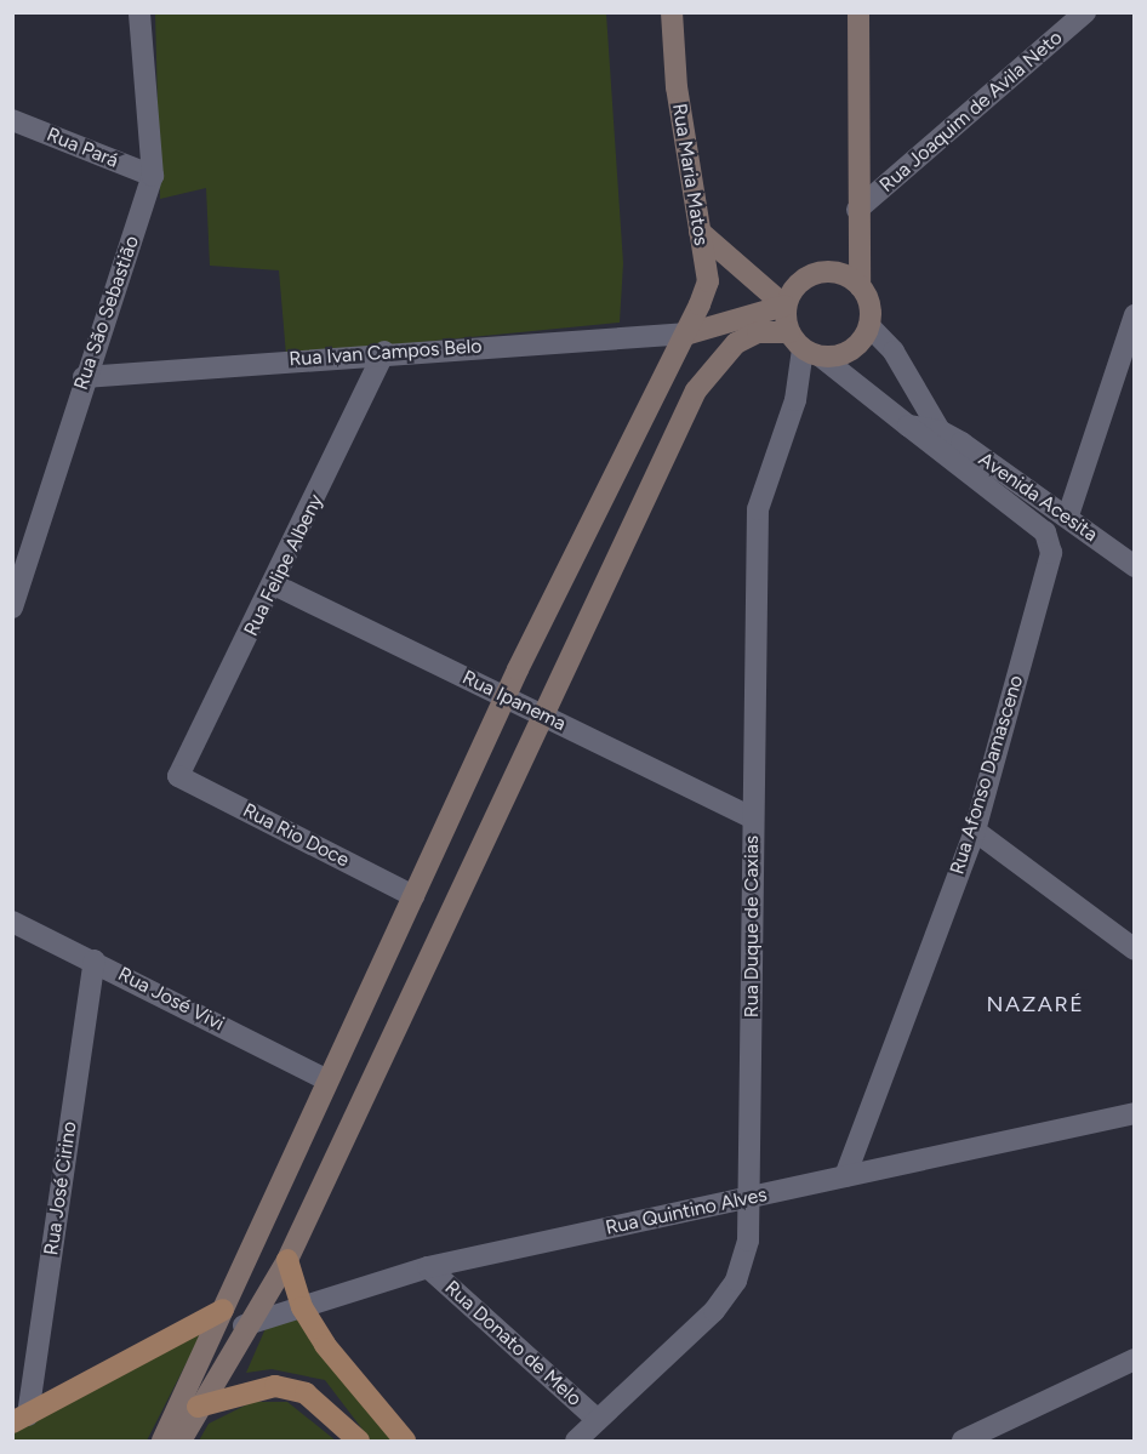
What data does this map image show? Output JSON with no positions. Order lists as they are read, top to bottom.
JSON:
{
  "streets": {
    "main road": ["Rua Maria Matos"],
    "street": [
      "Rua Joaquim de Avila Neto",
      "Rua Pará",
      "Rua São Sebastião",
      "Rua Ivan Campos Belo",
      "Avenida Acesita",
      "Rua Felipe Albeny",
      "Rua Ipanema",
      "Rua Afonso Damasceno",
      "Rua Rio Doce",
      "Rua Duque de Caxias",
      "Rua José Vivi",
      "Rua José Cirino",
      "Rua Quintino Alves",
      "Rua Donato de Melo"
    ]
  },
  "crossings": [
    ["Rua Pará", "Rua São Sebastião"],
    ["Rua Maria Matos", "Rua Ivan Campos Belo"],
    ["Rua Maria Matos", "Rua Ipanema"],
    ["Rua Maria Matos", "Rua Rio Doce"],
    ["Rua Maria Matos", "Rua José Vivi"],
    ["Rua São Sebastião", "Rua Ivan Campos Belo"],
    ["Rua Ivan Campos Belo", "Rua Felipe Albeny"],
    ["Avenida Acesita", "Rua Afonso Damasceno"],
    ["Avenida Acesita", "Rua Duque de Caxias"],
    ["Rua Felipe Albeny", "Rua Ipanema"],
    ["Rua Felipe Albeny", "Rua Rio Doce"],
    ["Rua Ipanema", "Rua Duque de Caxias"],
    ["Rua Afonso Damasceno", "Rua Quintino Alves"],
    ["Rua Duque de Caxias", "Rua Quintino Alves"],
    ["Rua Duque de Caxias", "Rua Donato de Melo"],
    ["Rua José Vivi", "Rua José Cirino"],
    ["Rua Quintino Alves", "Rua Donato de Melo"]
  ],
  "districts": ["NAZARÉ"]
}
